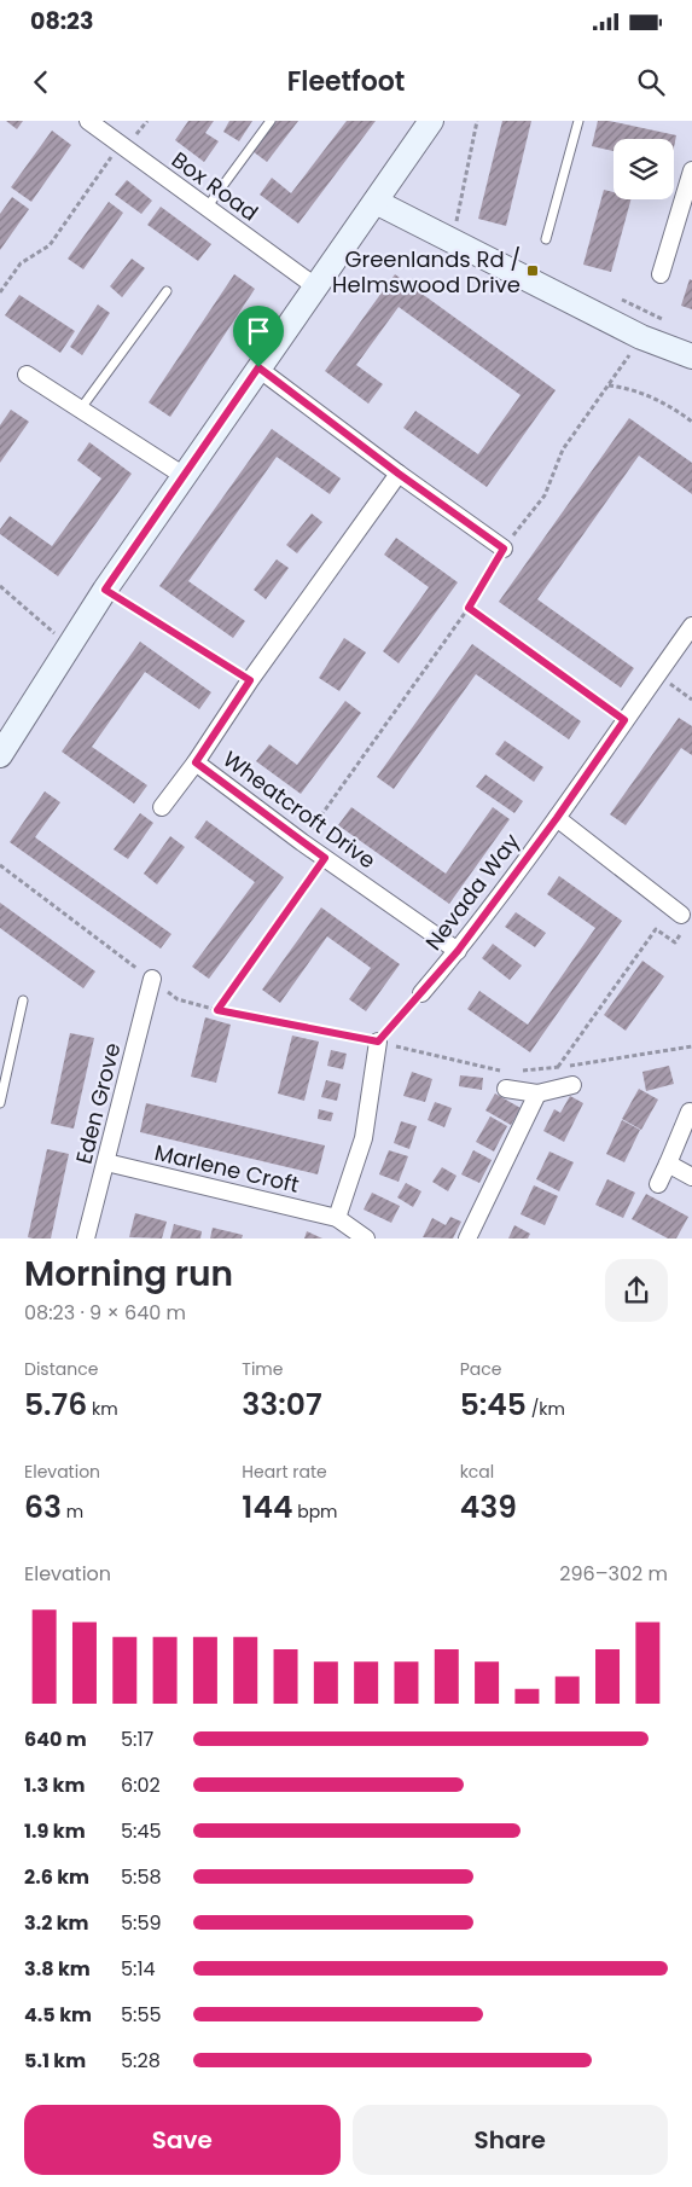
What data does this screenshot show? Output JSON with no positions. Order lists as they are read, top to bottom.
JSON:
{
  "streets": {
    "street": [
      "Box Road",
      "Wheatcroft Drive",
      "Nevada Way",
      "Eden Grove",
      "Marlene Croft"
    ]
  },
  "crossings": [
    ["Wheatcroft Drive", "Nevada Way"],
    ["Eden Grove", "Marlene Croft"]
  ],
  "places": {
    "transit": ["Greenlands Rd / Helmswood Drive"]
  },
  "page": {
    "status": "08:23",
    "header": "Fleetfoot",
    "heading": ["Morning run", "08:23 · 9 × 640 m"],
    "stats": [
      ["Distance", "5.76 km"],
      ["Time", "33:07"],
      ["Pace", "5:45 /km"],
      ["Elevation", "63 m"],
      ["Heart rate", "144 bpm"],
      ["kcal", "439"]
    ],
    "chart": ["Elevation", "296–302 m"],
    "list": [
      {
        "name": "640 m",
        "note": "5:17"
      },
      {
        "name": "1.3 km",
        "note": "6:02"
      },
      {
        "name": "1.9 km",
        "note": "5:45"
      },
      {
        "name": "2.6 km",
        "note": "5:58"
      },
      {
        "name": "3.2 km",
        "note": "5:59"
      },
      {
        "name": "3.8 km",
        "note": "5:14"
      },
      {
        "name": "4.5 km",
        "note": "5:55"
      },
      {
        "name": "5.1 km",
        "note": "5:28"
      }
    ],
    "buttons": ["Save", "Share"]
  }
}
